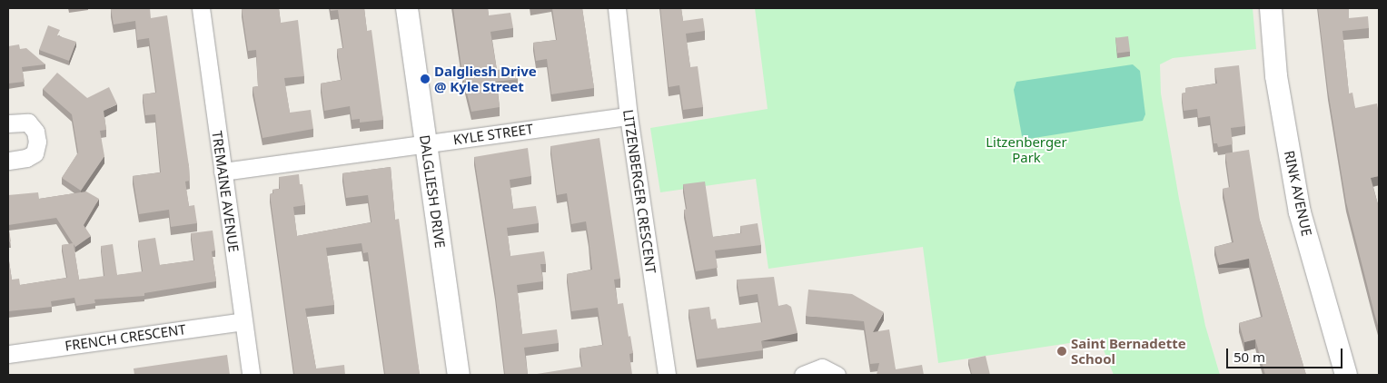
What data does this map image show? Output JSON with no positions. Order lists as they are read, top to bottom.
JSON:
{
  "streets": {
    "street": [
      "KYLE STREET",
      "TREMAINE AVENUE",
      "DALGLIESH DRIVE",
      "LITZENBERGER CRESCENT",
      "RINK AVENUE",
      "FRENCH CRESCENT"
    ]
  },
  "crossings": [
    ["KYLE STREET", "TREMAINE AVENUE"],
    ["KYLE STREET", "DALGLIESH DRIVE"],
    ["KYLE STREET", "LITZENBERGER CRESCENT"],
    ["TREMAINE AVENUE", "FRENCH CRESCENT"]
  ],
  "parks": ["Litzenberger Park"],
  "places": ["Dalgliesh Drive @ Kyle Street", "Saint Bernadette School"],
  "scale_bar": "50 m"
}
